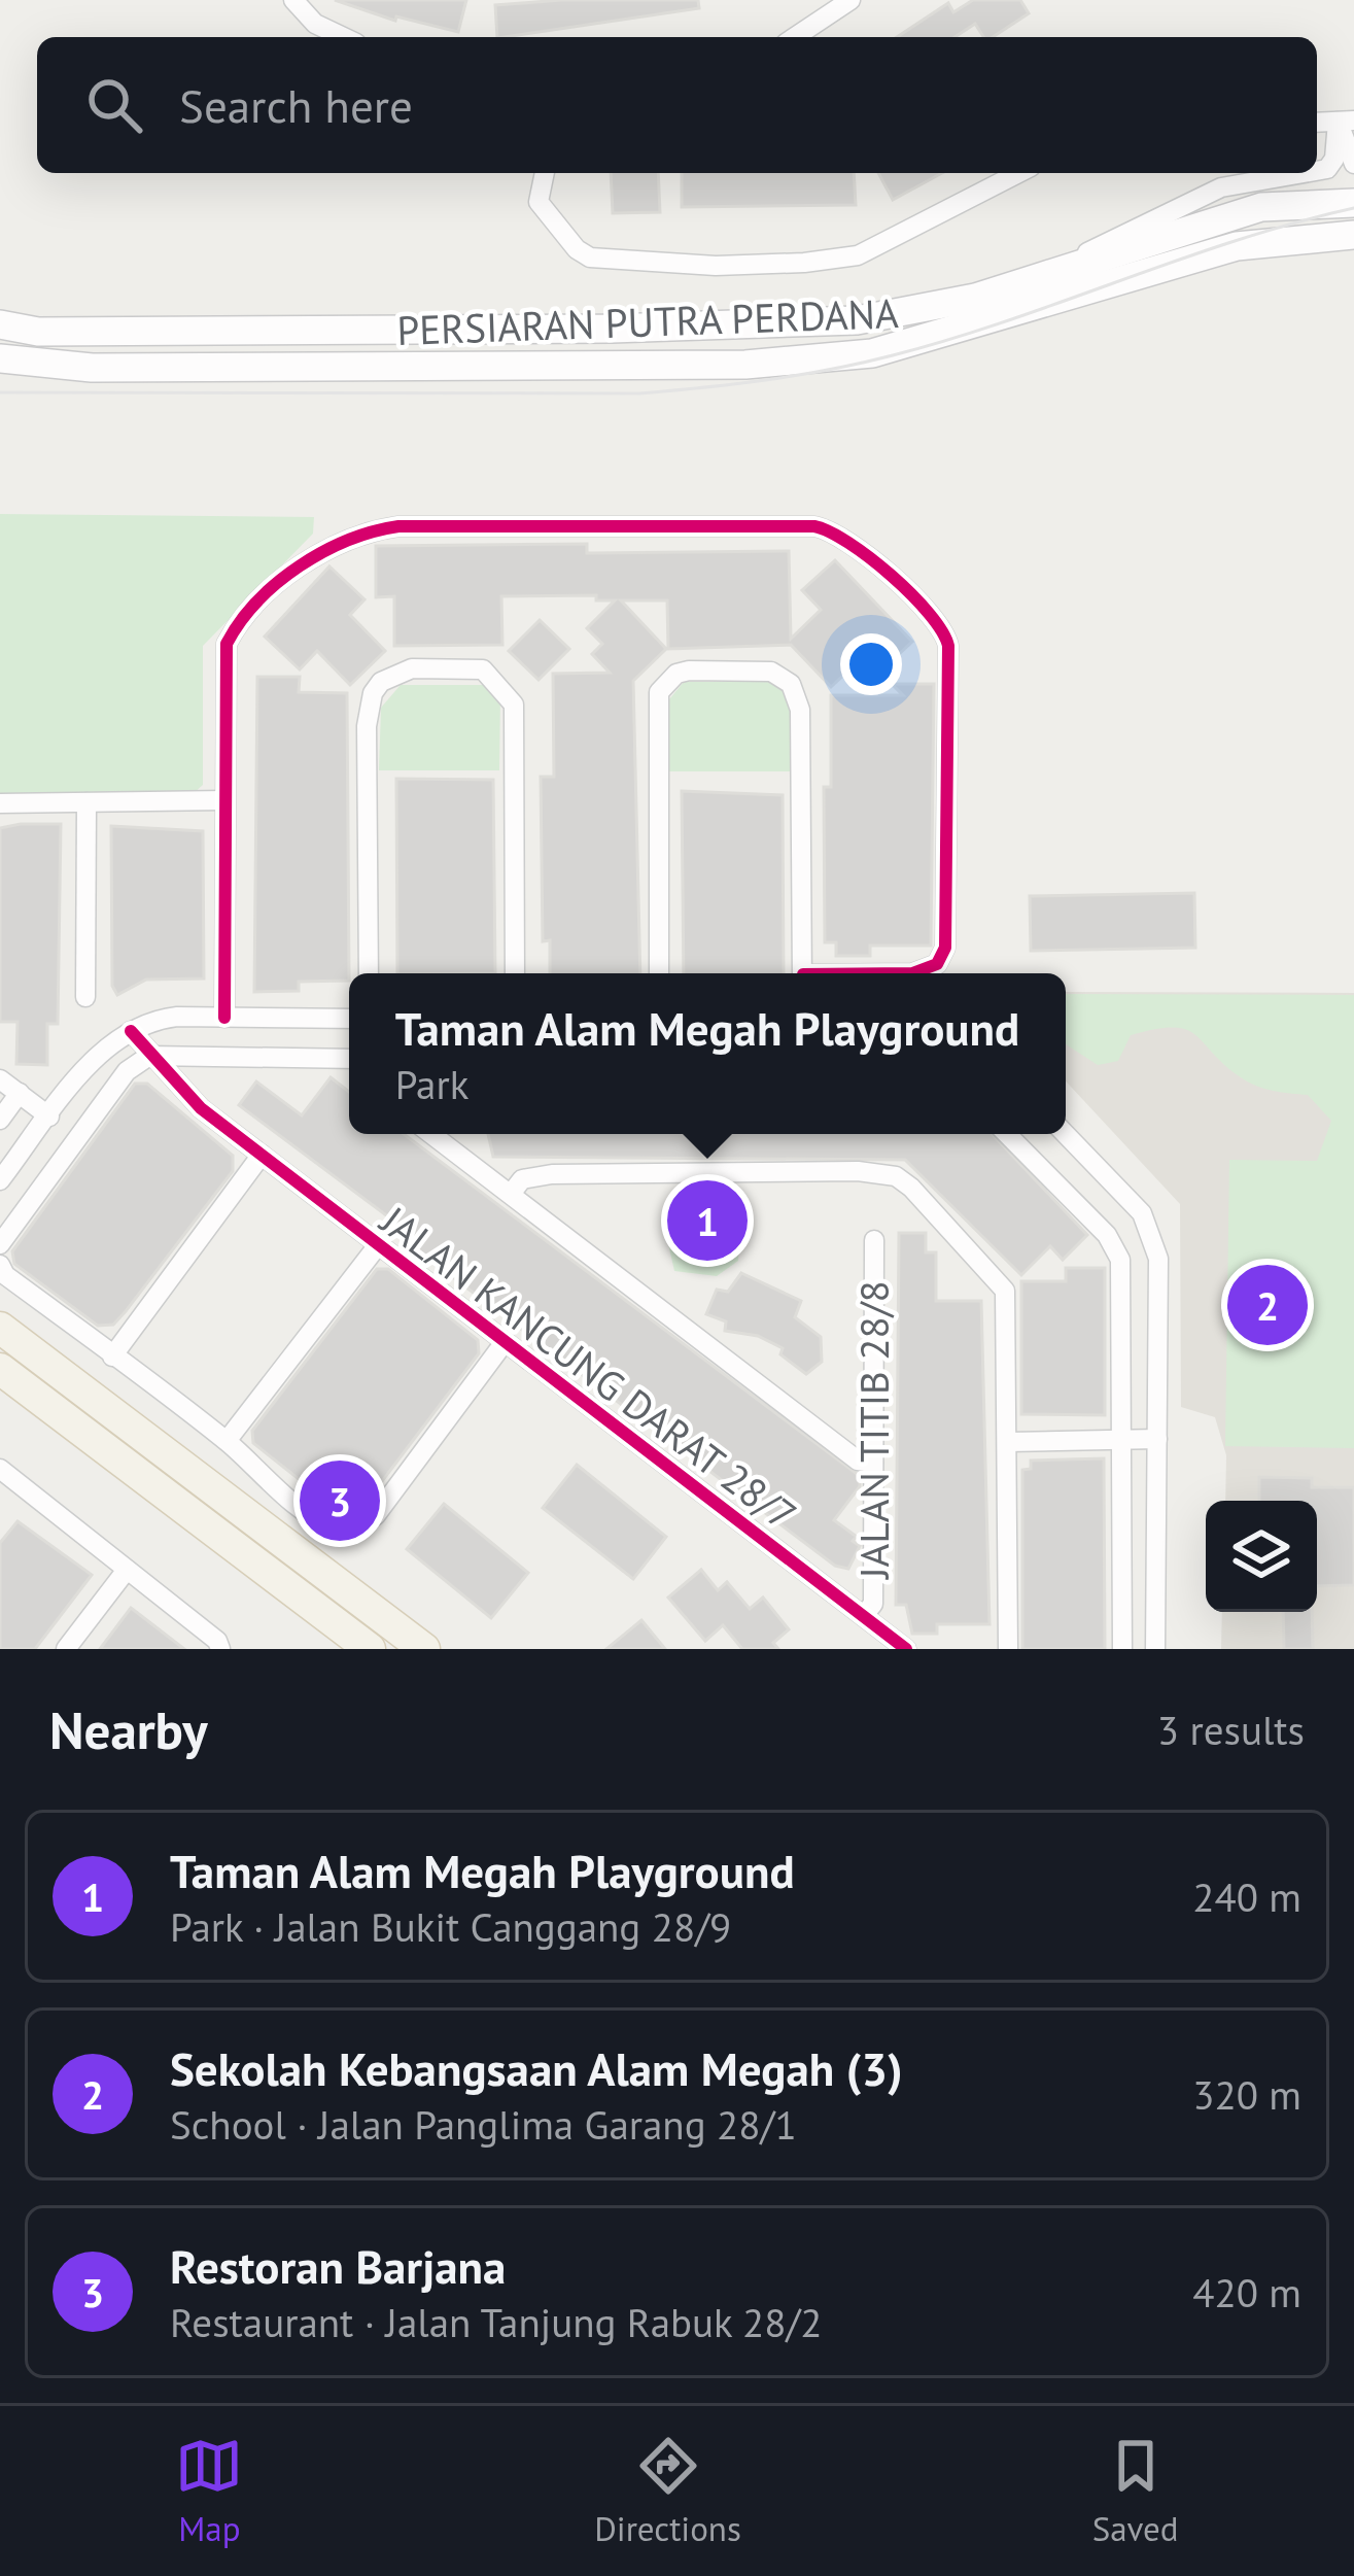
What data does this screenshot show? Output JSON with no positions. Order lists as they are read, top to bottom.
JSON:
{
  "streets": {
    "main road": ["PERSIARAN PUTRA PERDANA"],
    "street": ["JALAN KANCUNG DARAT 28/7", "JALAN TITIB 28/8"]
  },
  "crossings": [
    ["JALAN KANCUNG DARAT 28/7", "JALAN TITIB 28/8"]
  ],
  "page": {
    "search": "Search here",
    "popup": ["Taman Alam Megah Playground", "Park"],
    "pins": ["1", "2", "3"],
    "heading": ["Nearby", "3 results"],
    "list": [
      {
        "mark": "1",
        "name": "Taman Alam Megah Playground",
        "note": "Park · Jalan Bukit Canggang 28/9",
        "value": "240 m"
      },
      {
        "mark": "2",
        "name": "Sekolah Kebangsaan Alam Megah (3)",
        "note": "School · Jalan Panglima Garang 28/1",
        "value": "320 m"
      },
      {
        "mark": "3",
        "name": "Restoran Barjana",
        "note": "Restaurant · Jalan Tanjung Rabuk 28/2",
        "value": "420 m"
      }
    ],
    "nav": ["Map", "Directions", "Saved"]
  }
}
